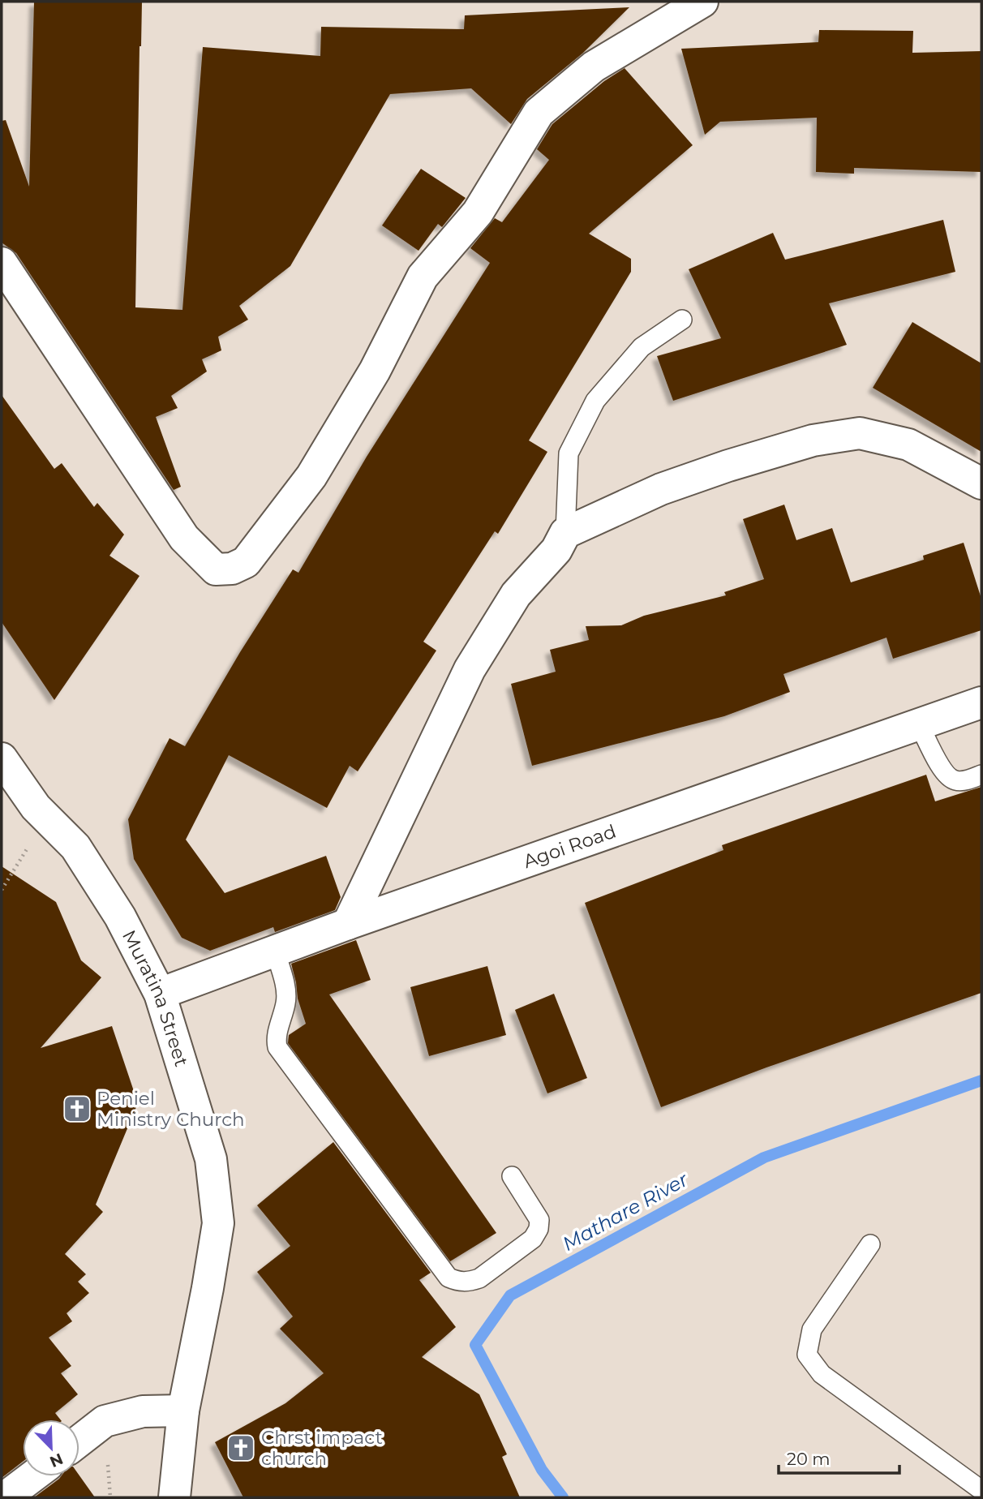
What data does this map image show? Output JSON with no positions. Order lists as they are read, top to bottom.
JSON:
{
  "streets": {
    "street": ["Agoi Road", "Muratina Street"]
  },
  "crossings": [
    ["Agoi Road", "Muratina Street"]
  ],
  "water": ["Mathare River"],
  "places": {
    "church": ["Peniel Ministry Church", "Chrst impact church"]
  },
  "scale_bar": "20 m",
  "north": "bottom right"
}
